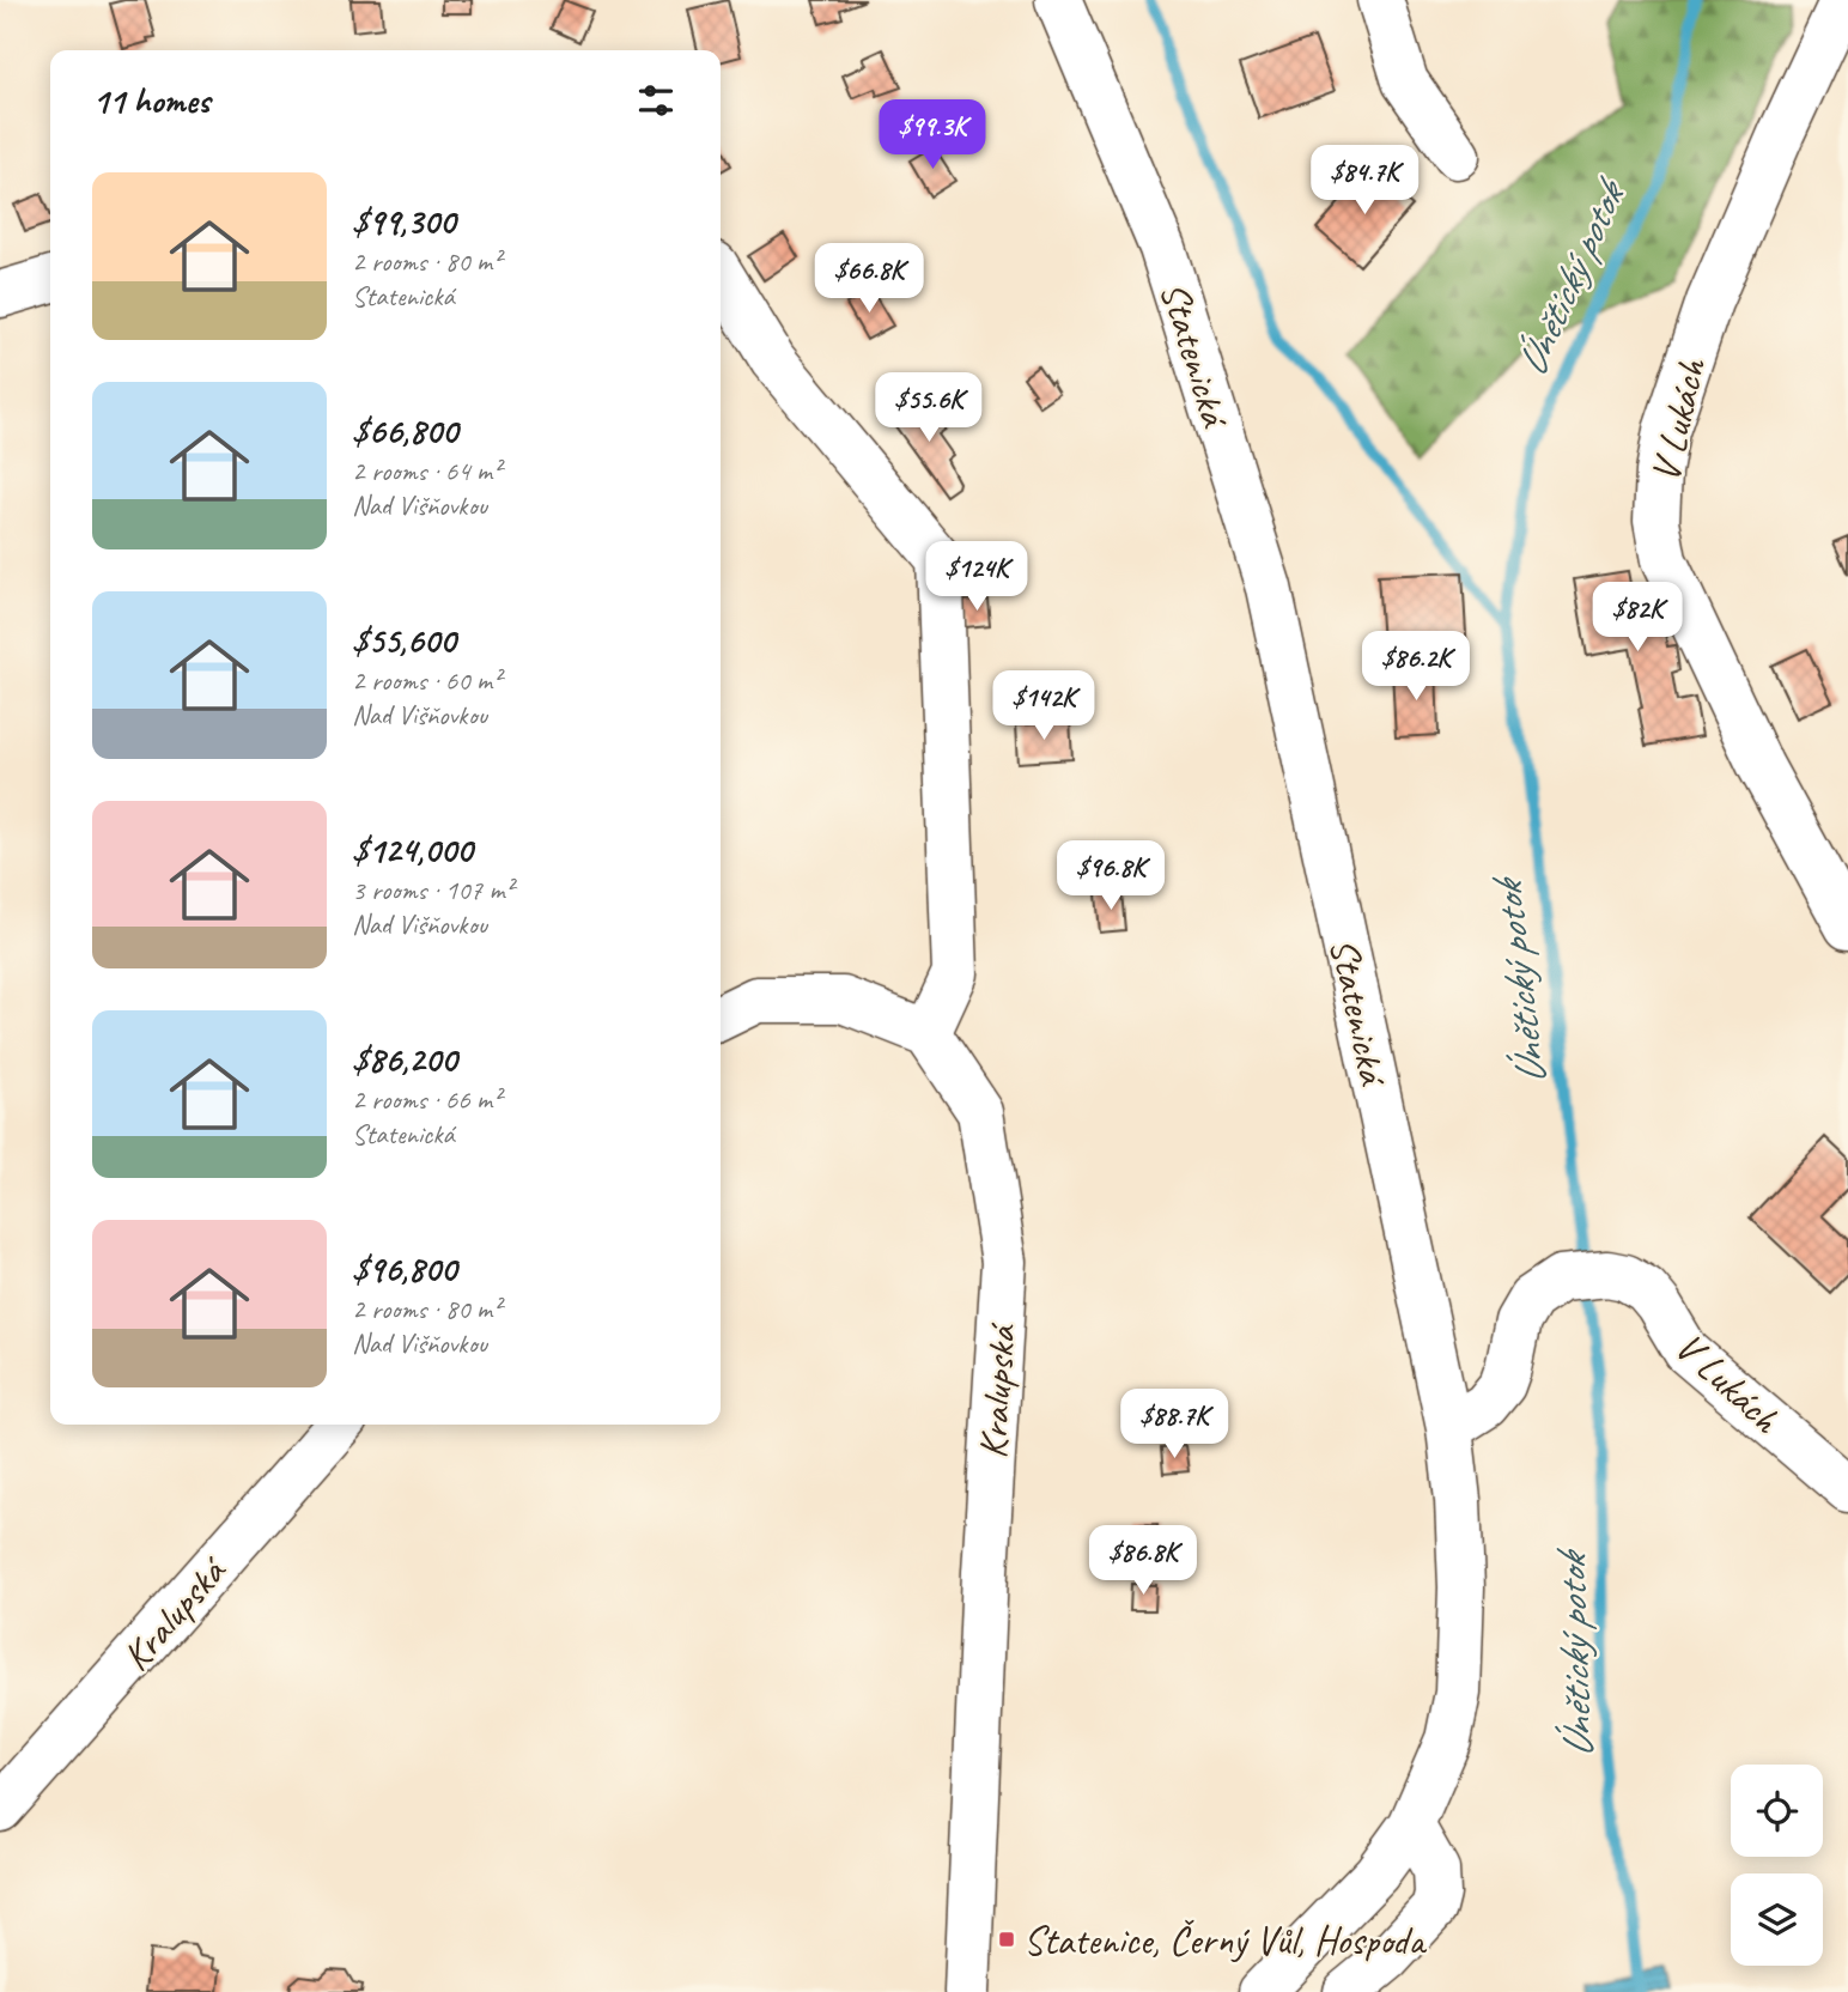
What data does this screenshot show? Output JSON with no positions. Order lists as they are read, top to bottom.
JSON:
{
  "streets": {
    "street": ["Statenická", "V Lukách", "Kralupská"]
  },
  "crossings": [
    ["Statenická", "V Lukách"]
  ],
  "water": ["Únětický potok"],
  "places": {
    "transit": ["Statenice, Černý Vůl, Hospoda"]
  },
  "page": {
    "heading": "11 homes",
    "price": [
      "$99.3K",
      "$84.7K",
      "$66.8K",
      "$55.6K",
      "$124K",
      "$82K",
      "$86.2K",
      "$142K",
      "$96.8K",
      "$88.7K",
      "$86.8K"
    ],
    "list": [
      {
        "name": "$99,300",
        "note": "2 rooms · 80 m² · Statenická"
      },
      {
        "name": "$66,800",
        "note": "2 rooms · 64 m² · Nad Višňovkou"
      },
      {
        "name": "$55,600",
        "note": "2 rooms · 60 m² · Nad Višňovkou"
      },
      {
        "name": "$124,000",
        "note": "3 rooms · 107 m² · Nad Višňovkou"
      },
      {
        "name": "$86,200",
        "note": "2 rooms · 66 m² · Statenická"
      },
      {
        "name": "$96,800",
        "note": "2 rooms · 80 m² · Nad Višňovkou"
      }
    ]
  }
}
